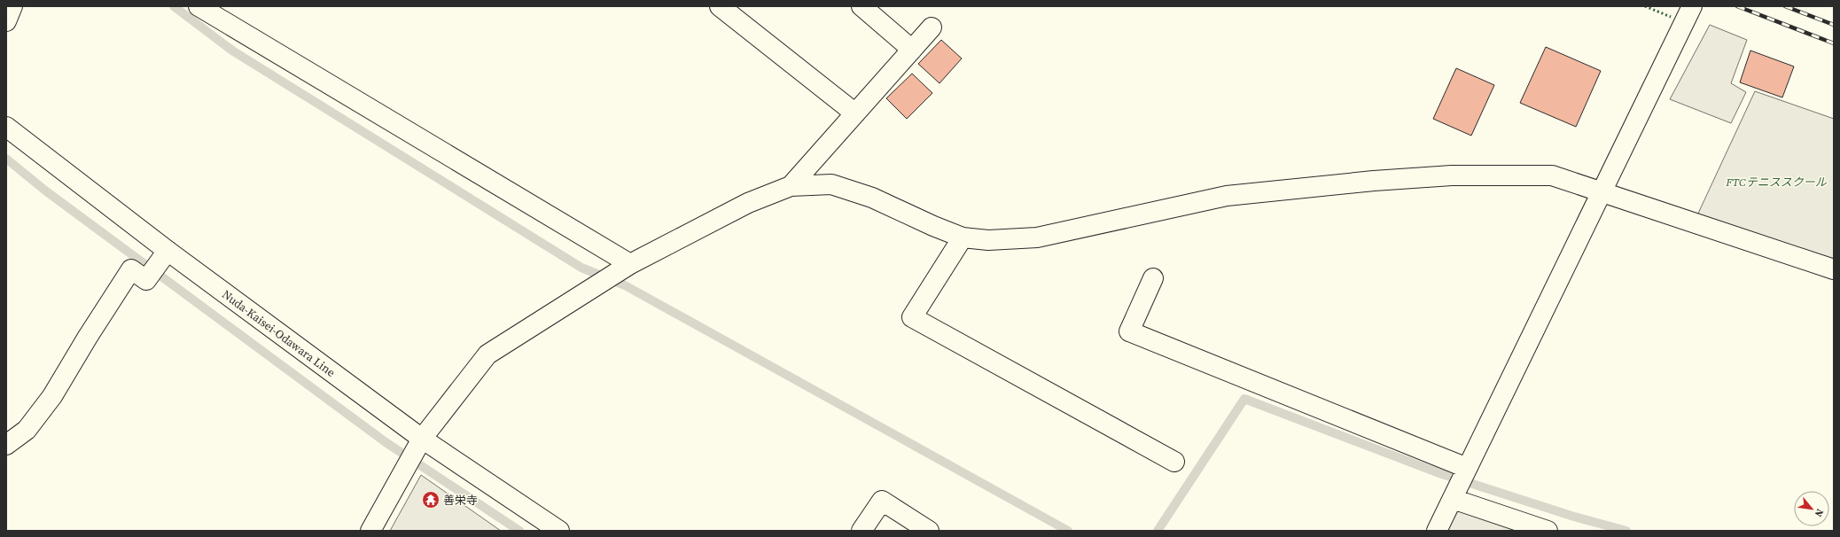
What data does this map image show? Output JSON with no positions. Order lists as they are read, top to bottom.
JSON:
{
  "streets": {
    "street": ["Nuda-Kaisei-Odawara Line"]
  },
  "parks": ["FTCテニススクール"],
  "places": {
    "temple": ["善栄寺"]
  },
  "north": "bottom right"
}
